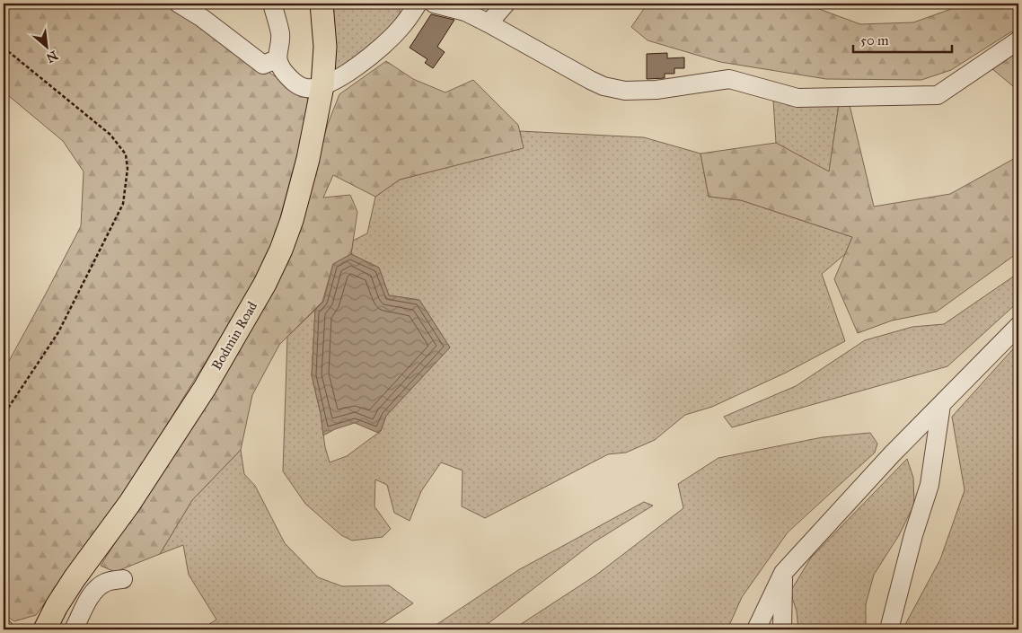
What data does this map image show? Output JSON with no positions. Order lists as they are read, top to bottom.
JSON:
{
  "streets": {
    "main road": ["Bodmin Road"]
  },
  "scale_bar": "50 m",
  "north": "bottom right"
}
